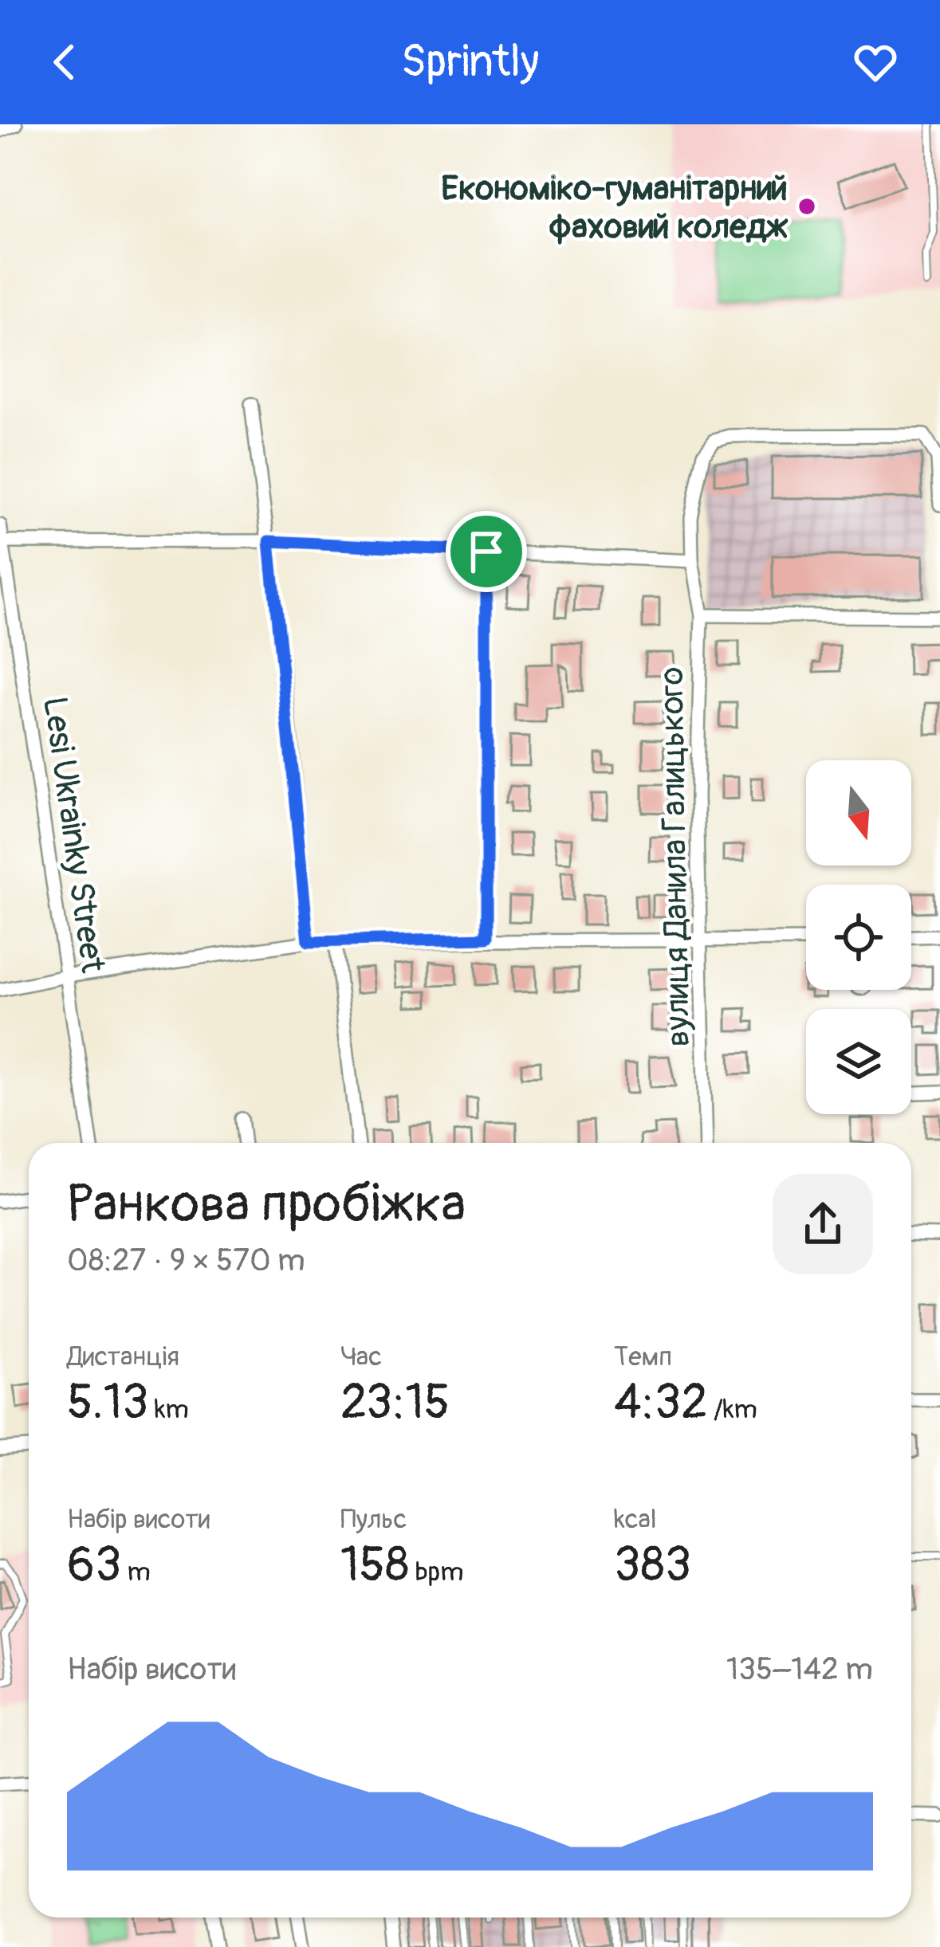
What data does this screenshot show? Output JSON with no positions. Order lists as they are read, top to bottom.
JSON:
{
  "streets": {
    "street": ["Lesi Ukrainky Street", "вулиця Данила Галицького"]
  },
  "places": ["Економіко-гуманітарний фаховий коледж"],
  "north": "bottom",
  "page": {
    "header": "Sprintly",
    "heading": ["Ранкова пробіжка", "08:27 · 9 × 570 m"],
    "stats": [
      ["Дистанція", "5.13 km"],
      ["Час", "23:15"],
      ["Темп", "4:32 /km"],
      ["Набір висоти", "63 m"],
      ["Пульс", "158 bpm"],
      ["kcal", "383"]
    ],
    "chart": ["Набір висоти", "135–142 m"]
  }
}
